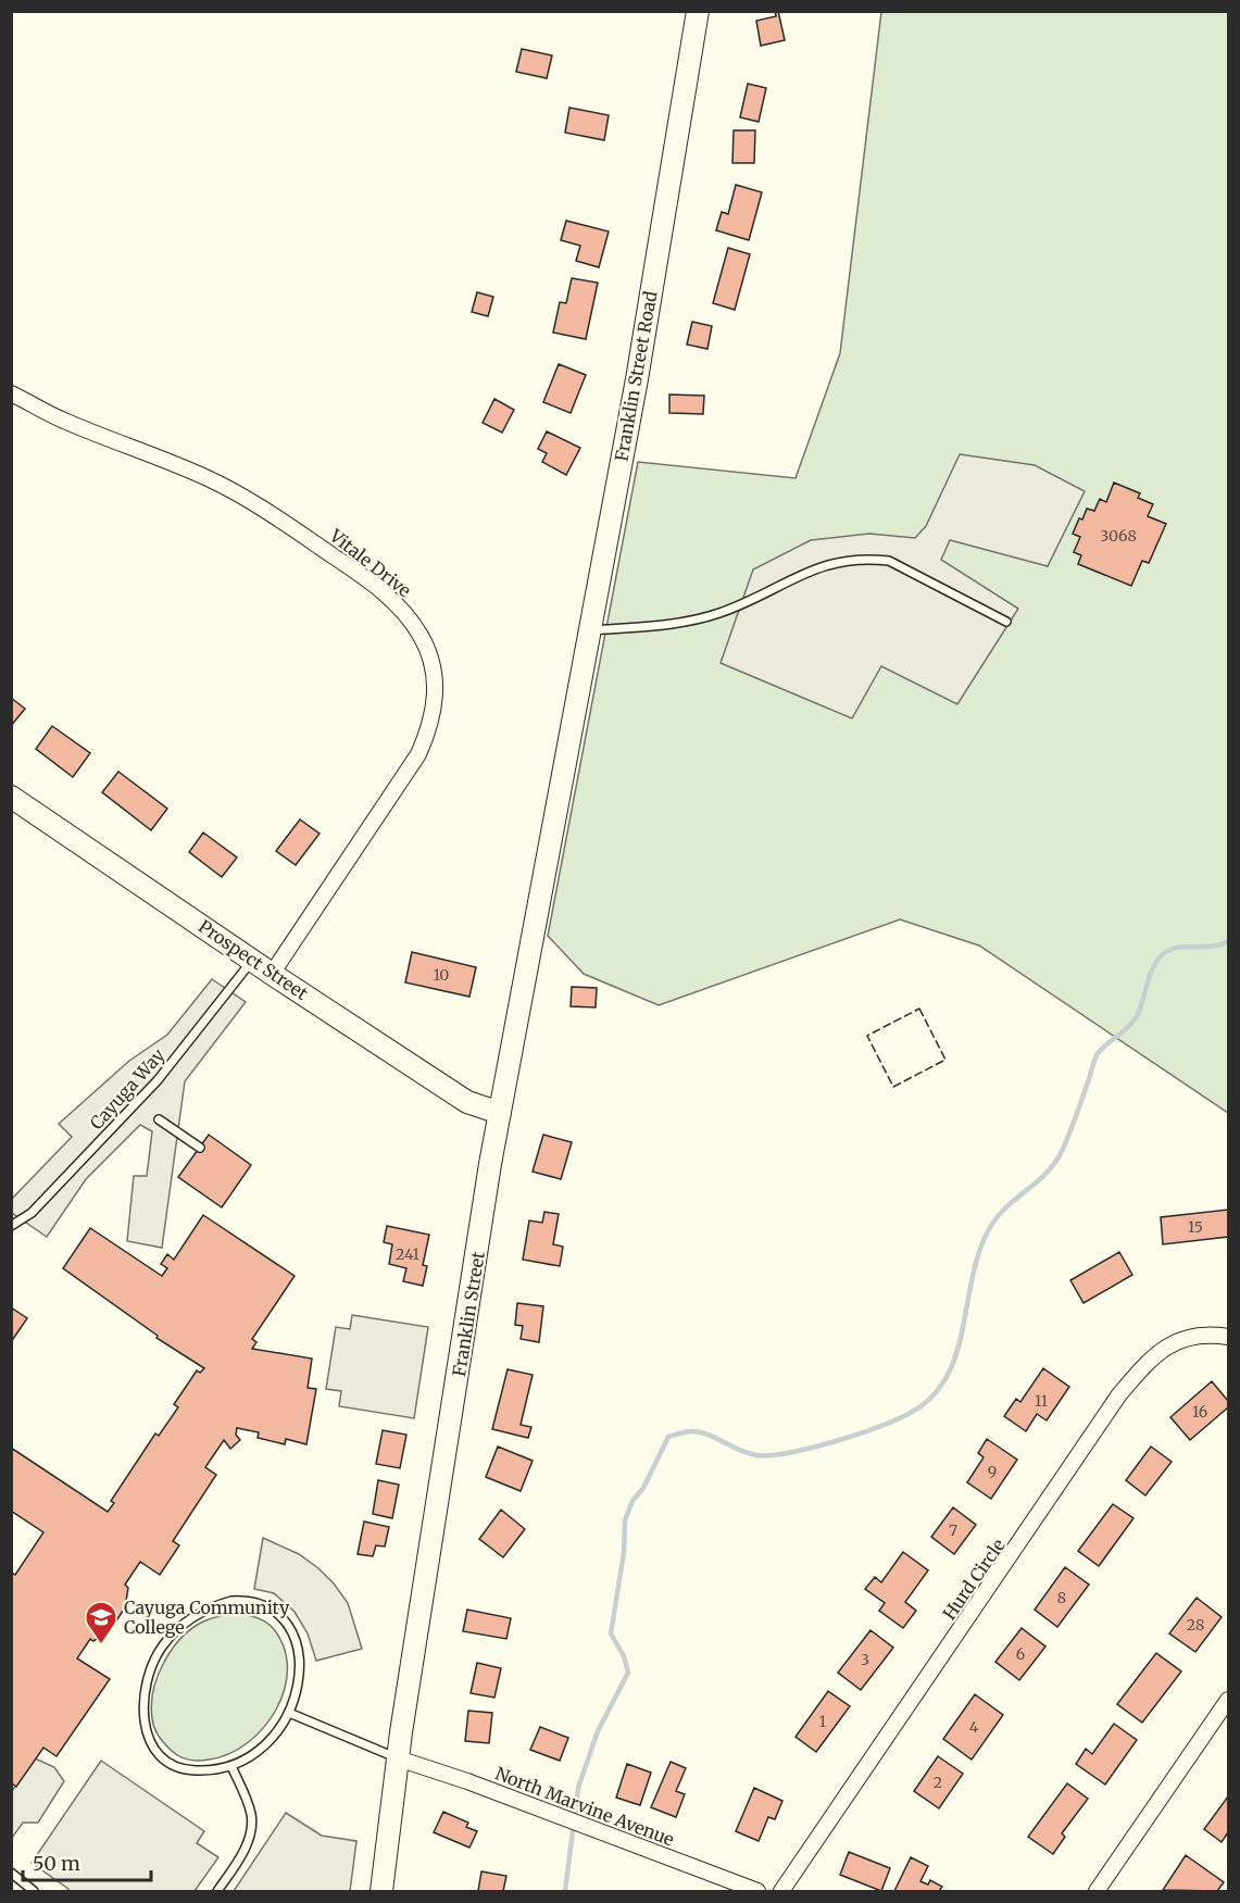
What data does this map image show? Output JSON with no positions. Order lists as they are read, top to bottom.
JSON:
{
  "streets": {
    "street": [
      "Franklin Street Road",
      "Vitale Drive",
      "Prospect Street",
      "Franklin Street",
      "Hurd Circle",
      "North Marvine Avenue"
    ],
    "lane": ["Cayuga Way"]
  },
  "crossings": [
    ["Franklin Street Road", "Franklin Street"],
    ["Vitale Drive", "Prospect Street"],
    ["Prospect Street", "Cayuga Way"],
    ["Prospect Street", "Franklin Street"],
    ["Franklin Street", "North Marvine Avenue"]
  ],
  "places": {
    "school or university": ["Cayuga Community College"]
  },
  "house_numbers": [
    "3068",
    "10",
    "15",
    "241",
    "11",
    "16",
    "9",
    "7",
    "8",
    "28",
    "6",
    "3",
    "1",
    "4",
    "2"
  ],
  "scale_bar": "50 m"
}
